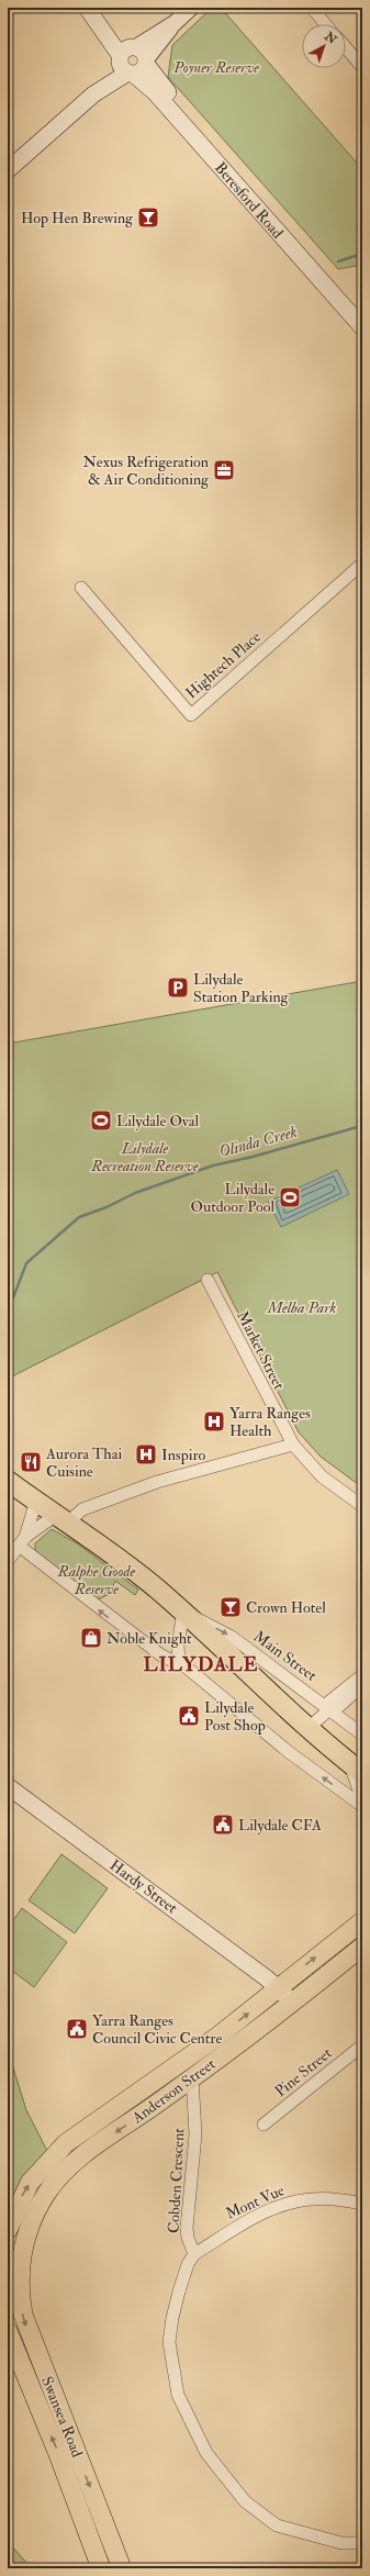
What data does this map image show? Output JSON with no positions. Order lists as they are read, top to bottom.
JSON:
{
  "streets": {
    "main road": [
      "Beresford Road",
      "Hardy Street",
      "Anderson Street",
      "Swansea Road"
    ],
    "street": [
      "Hightech Place",
      "Market Street",
      "Main Street",
      "Pine Street",
      "Cobden Crescent",
      "Mont Vue"
    ]
  },
  "crossings": [
    ["Hardy Street", "Anderson Street"],
    ["Anderson Street", "Cobden Crescent"],
    ["Anderson Street", "Swansea Road"],
    ["Cobden Crescent", "Mont Vue"]
  ],
  "districts": ["LILYDALE"],
  "water": ["Olinda Creek"],
  "parks": [
    "Poyner Reserve",
    "Lilydale Recreation Reserve",
    "Melba Park",
    "Ralphe Goode Reserve"
  ],
  "places": {
    "bar": ["Hop Hen Brewing", "Crown Hotel"],
    "office": ["Nexus Refrigeration & Air Conditioning"],
    "parking": ["Lilydale Station Parking"],
    "sports": ["Lilydale Oval", "Lilydale Outdoor Pool"],
    "hospital": ["Yarra Ranges Health", "Inspiro"],
    "restaurant": ["Aurora Thai Cuisine"],
    "shop": ["Noble Knight"],
    "public building": ["Lilydale Post Shop", "Lilydale CFA", "Yarra Ranges Council Civic Centre"]
  },
  "north": "top right"
}
